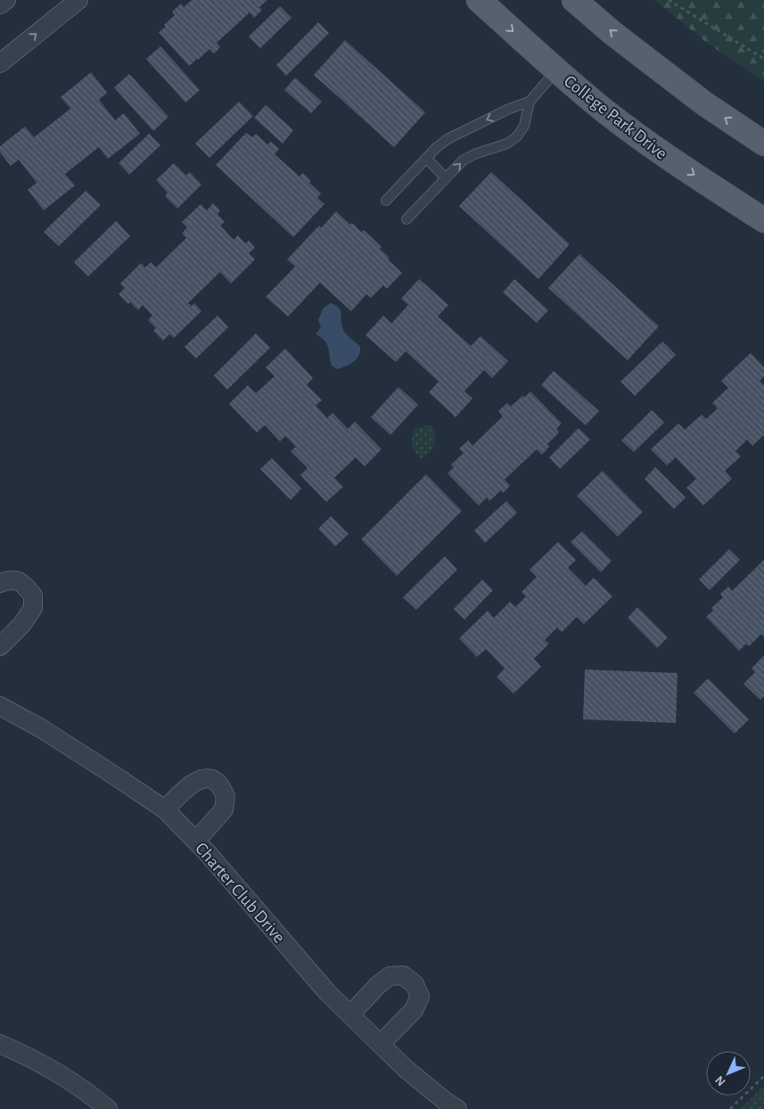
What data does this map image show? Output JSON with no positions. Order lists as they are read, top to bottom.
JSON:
{
  "streets": {
    "main road": ["College Park Drive"],
    "street": ["Charter Club Drive"]
  },
  "north": "bottom left"
}
